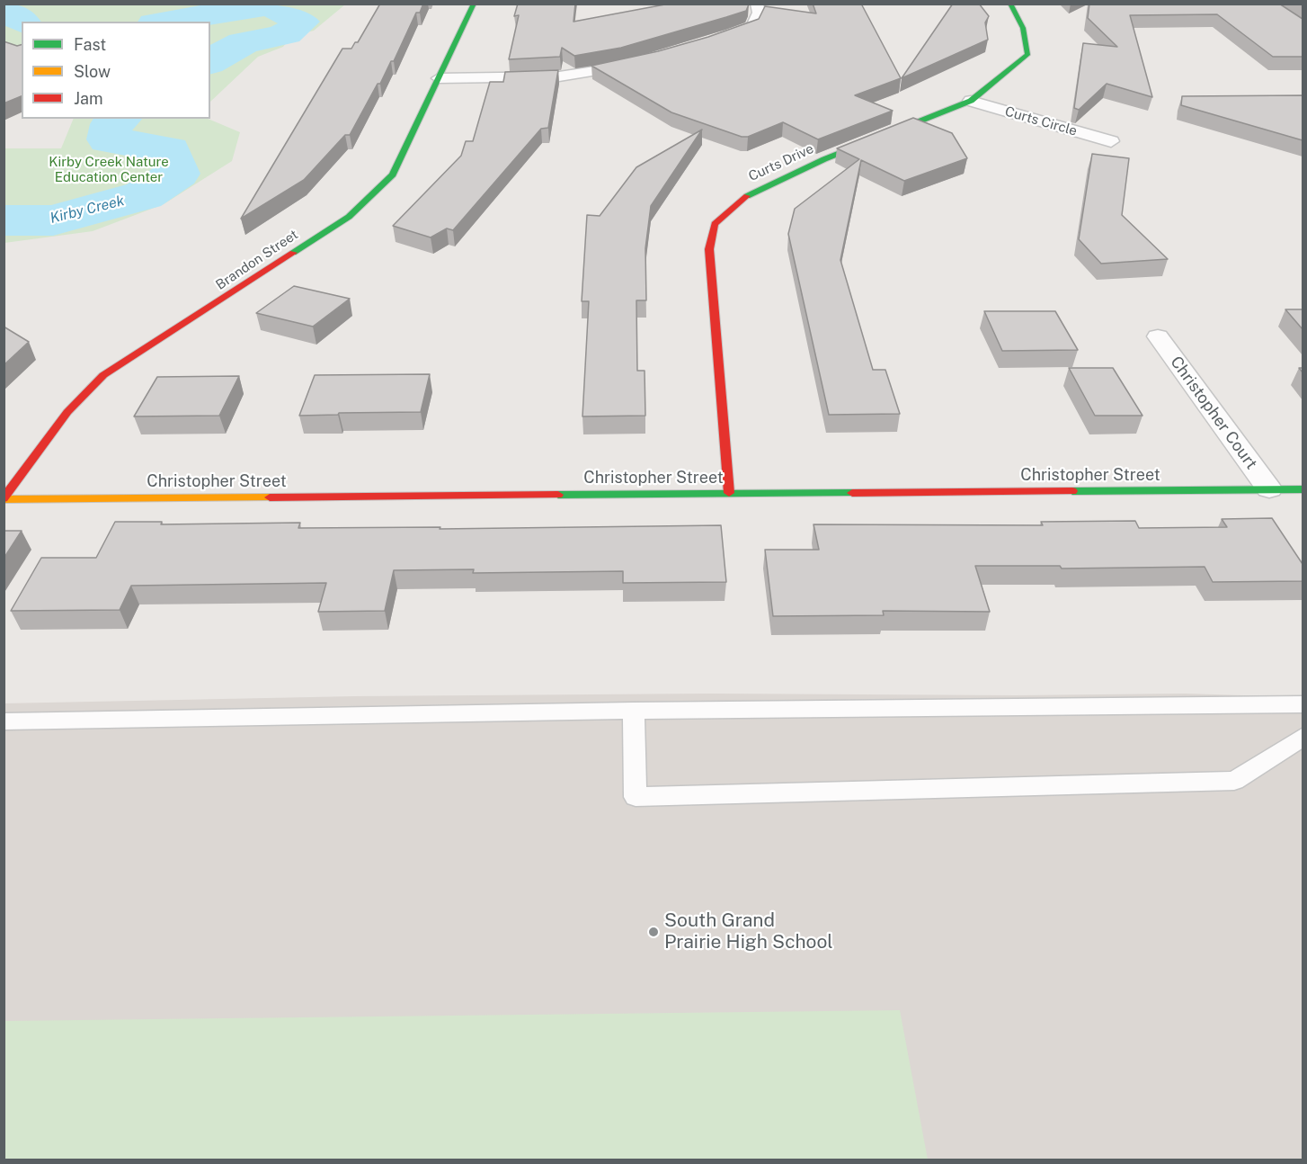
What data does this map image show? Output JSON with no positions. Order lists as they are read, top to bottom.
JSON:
{
  "streets": {
    "street": [
      "Curts Circle",
      "Curts Drive",
      "Brandon Street",
      "Christopher Court",
      "Christopher Street"
    ]
  },
  "crossings": [
    ["Curts Circle", "Curts Drive"],
    ["Curts Drive", "Christopher Street"],
    ["Brandon Street", "Christopher Street"],
    ["Christopher Court", "Christopher Street"]
  ],
  "water": ["Kirby Creek"],
  "parks": ["Kirby Creek Nature Education Center"],
  "places": ["South Grand Prairie High School"],
  "legend": ["Fast", "Slow", "Jam"]
}
